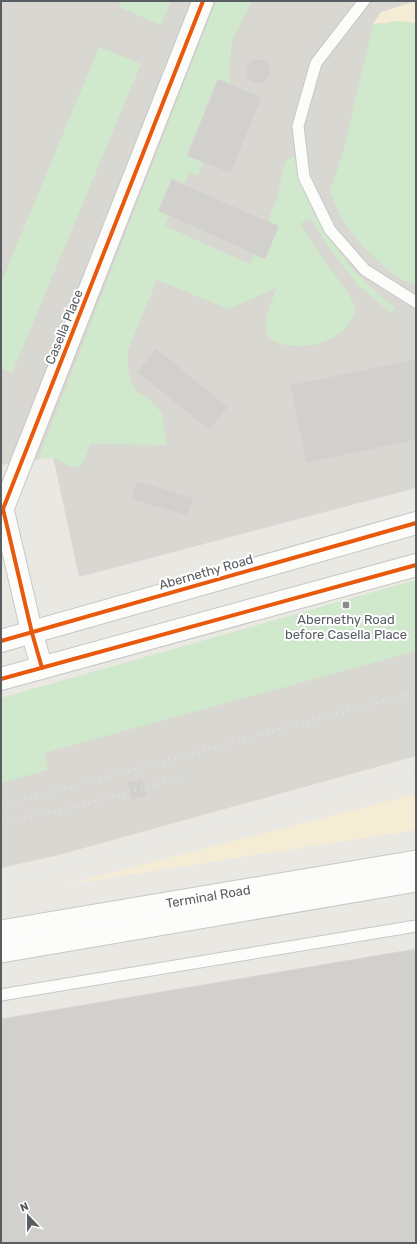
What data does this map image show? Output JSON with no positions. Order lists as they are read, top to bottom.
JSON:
{
  "streets": {
    "main road": ["Abernethy Road"],
    "street": ["Casella Place", "Terminal Road"]
  },
  "crossings": [
    ["Casella Place", "Abernethy Road"]
  ],
  "places": {
    "transit": ["Abernethy Road before Casella Place"]
  },
  "north": "top"
}
